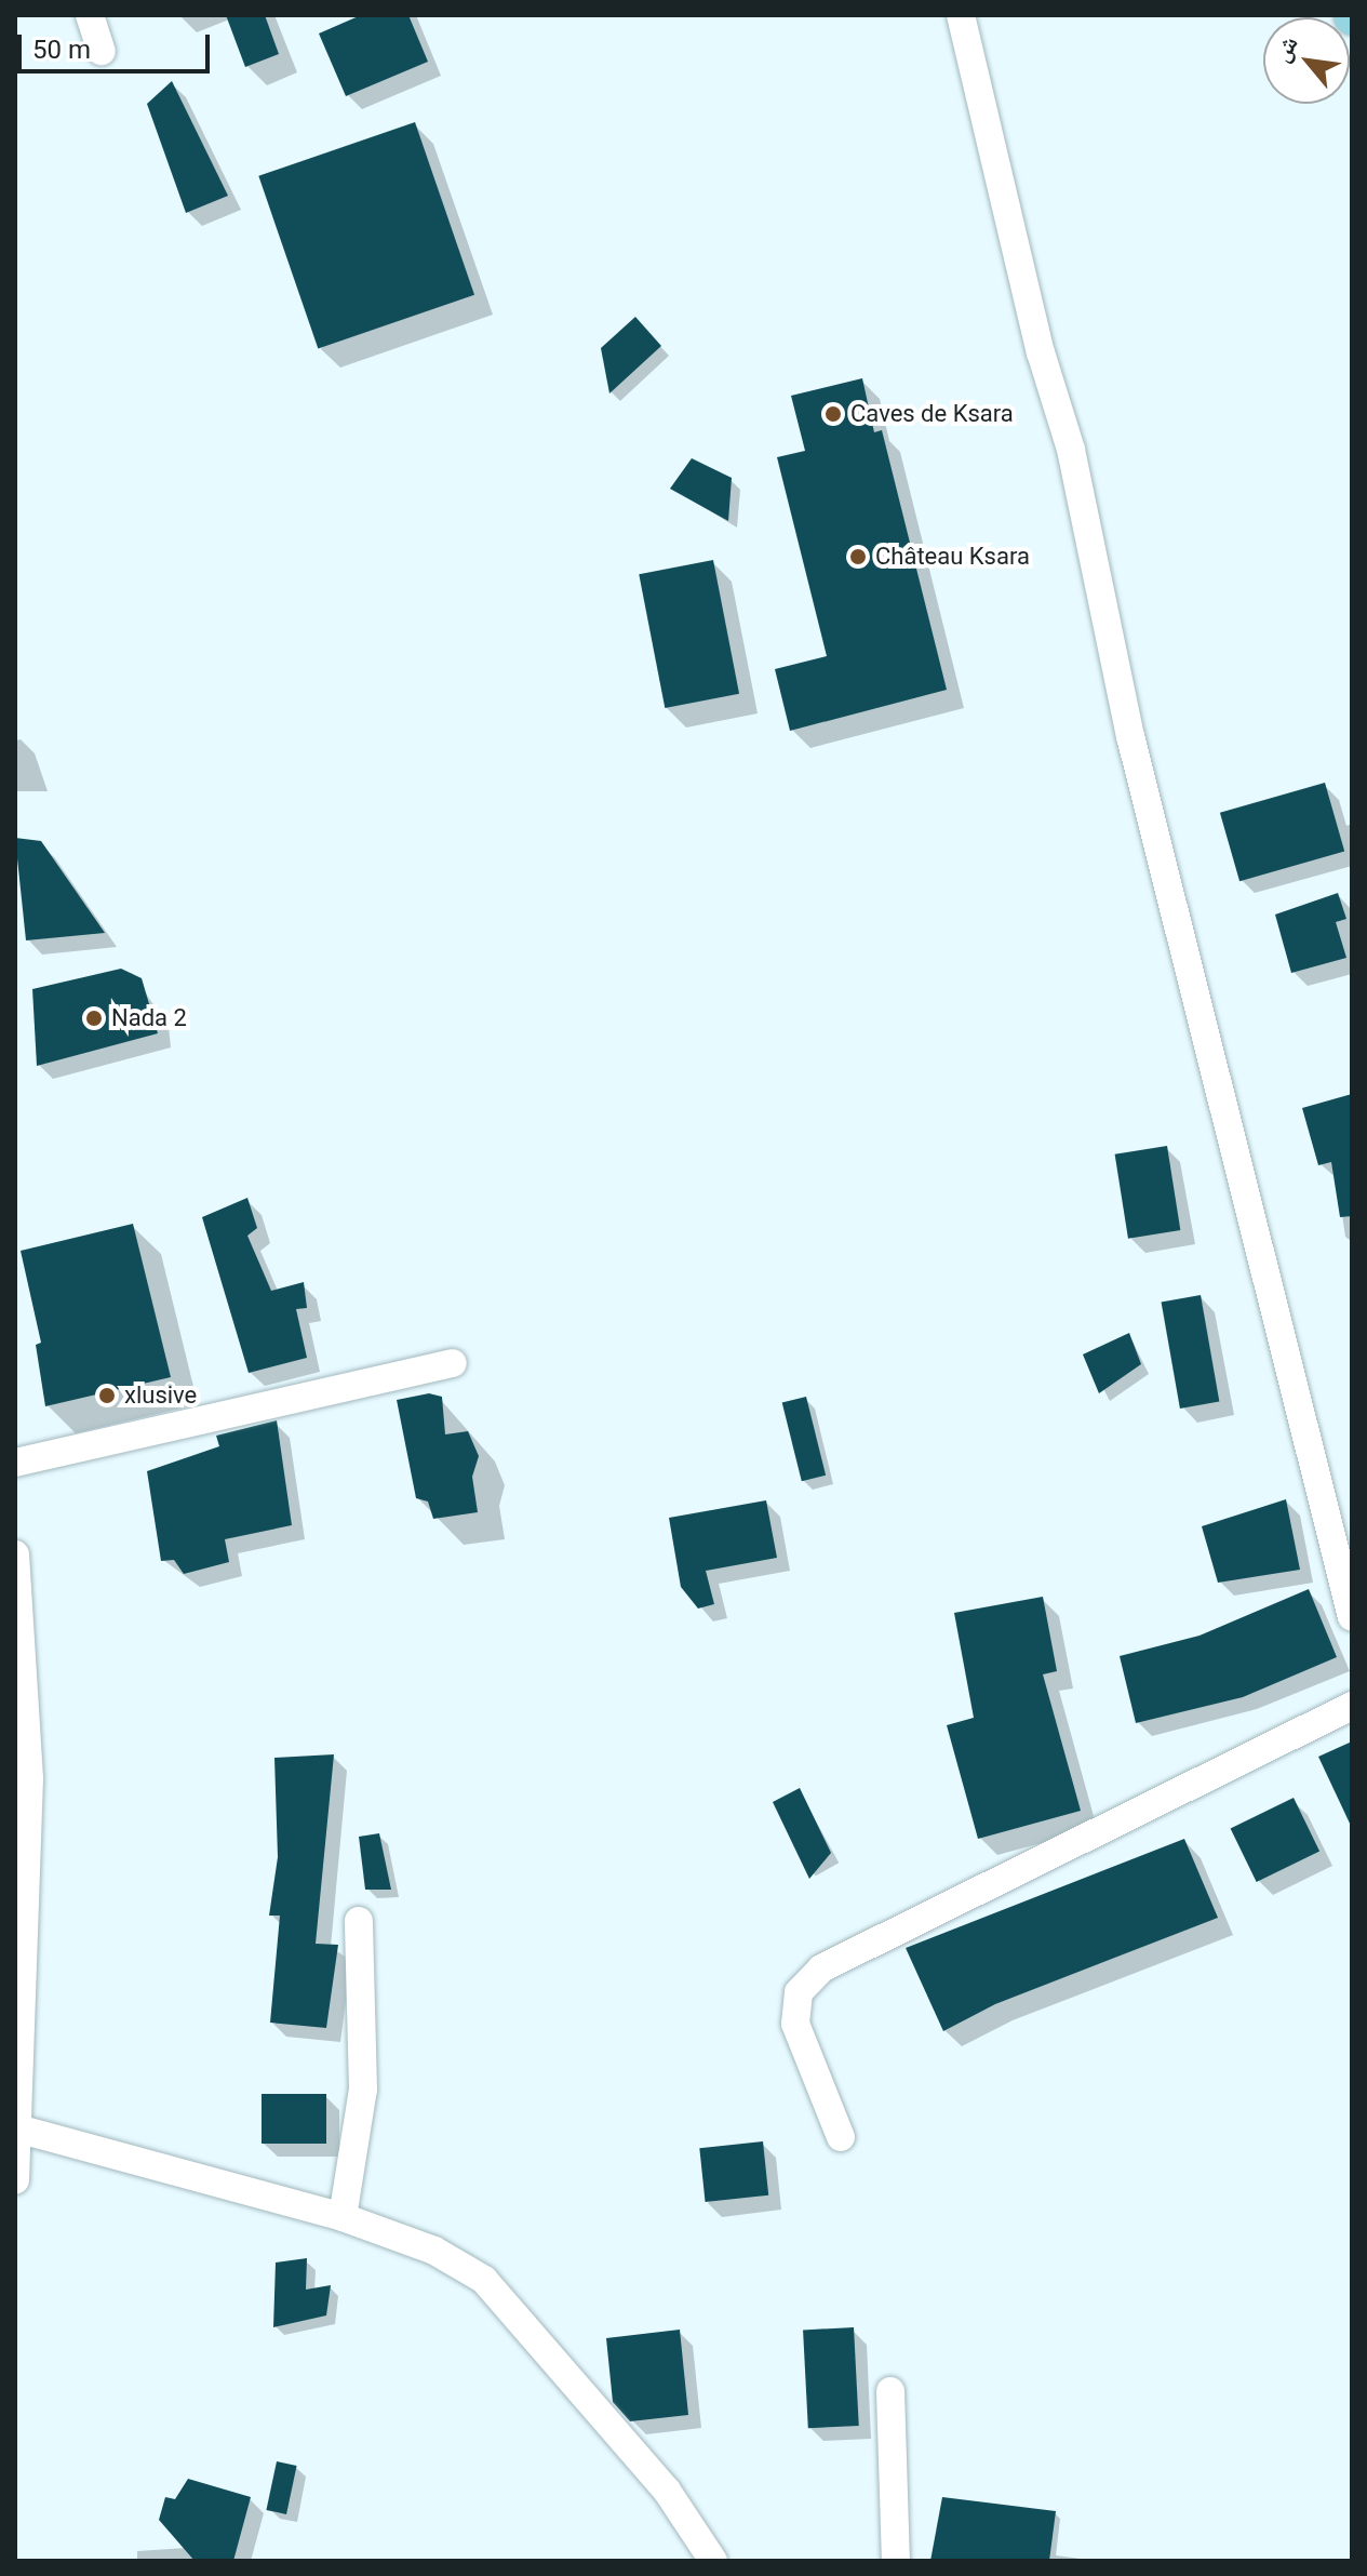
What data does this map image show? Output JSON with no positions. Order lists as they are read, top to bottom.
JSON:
{
  "places": [
    "Caves de Ksara",
    "Château Ksara",
    "Nada 2",
    "xlusive"
  ],
  "scale_bar": "50 m",
  "north": "top left"
}
